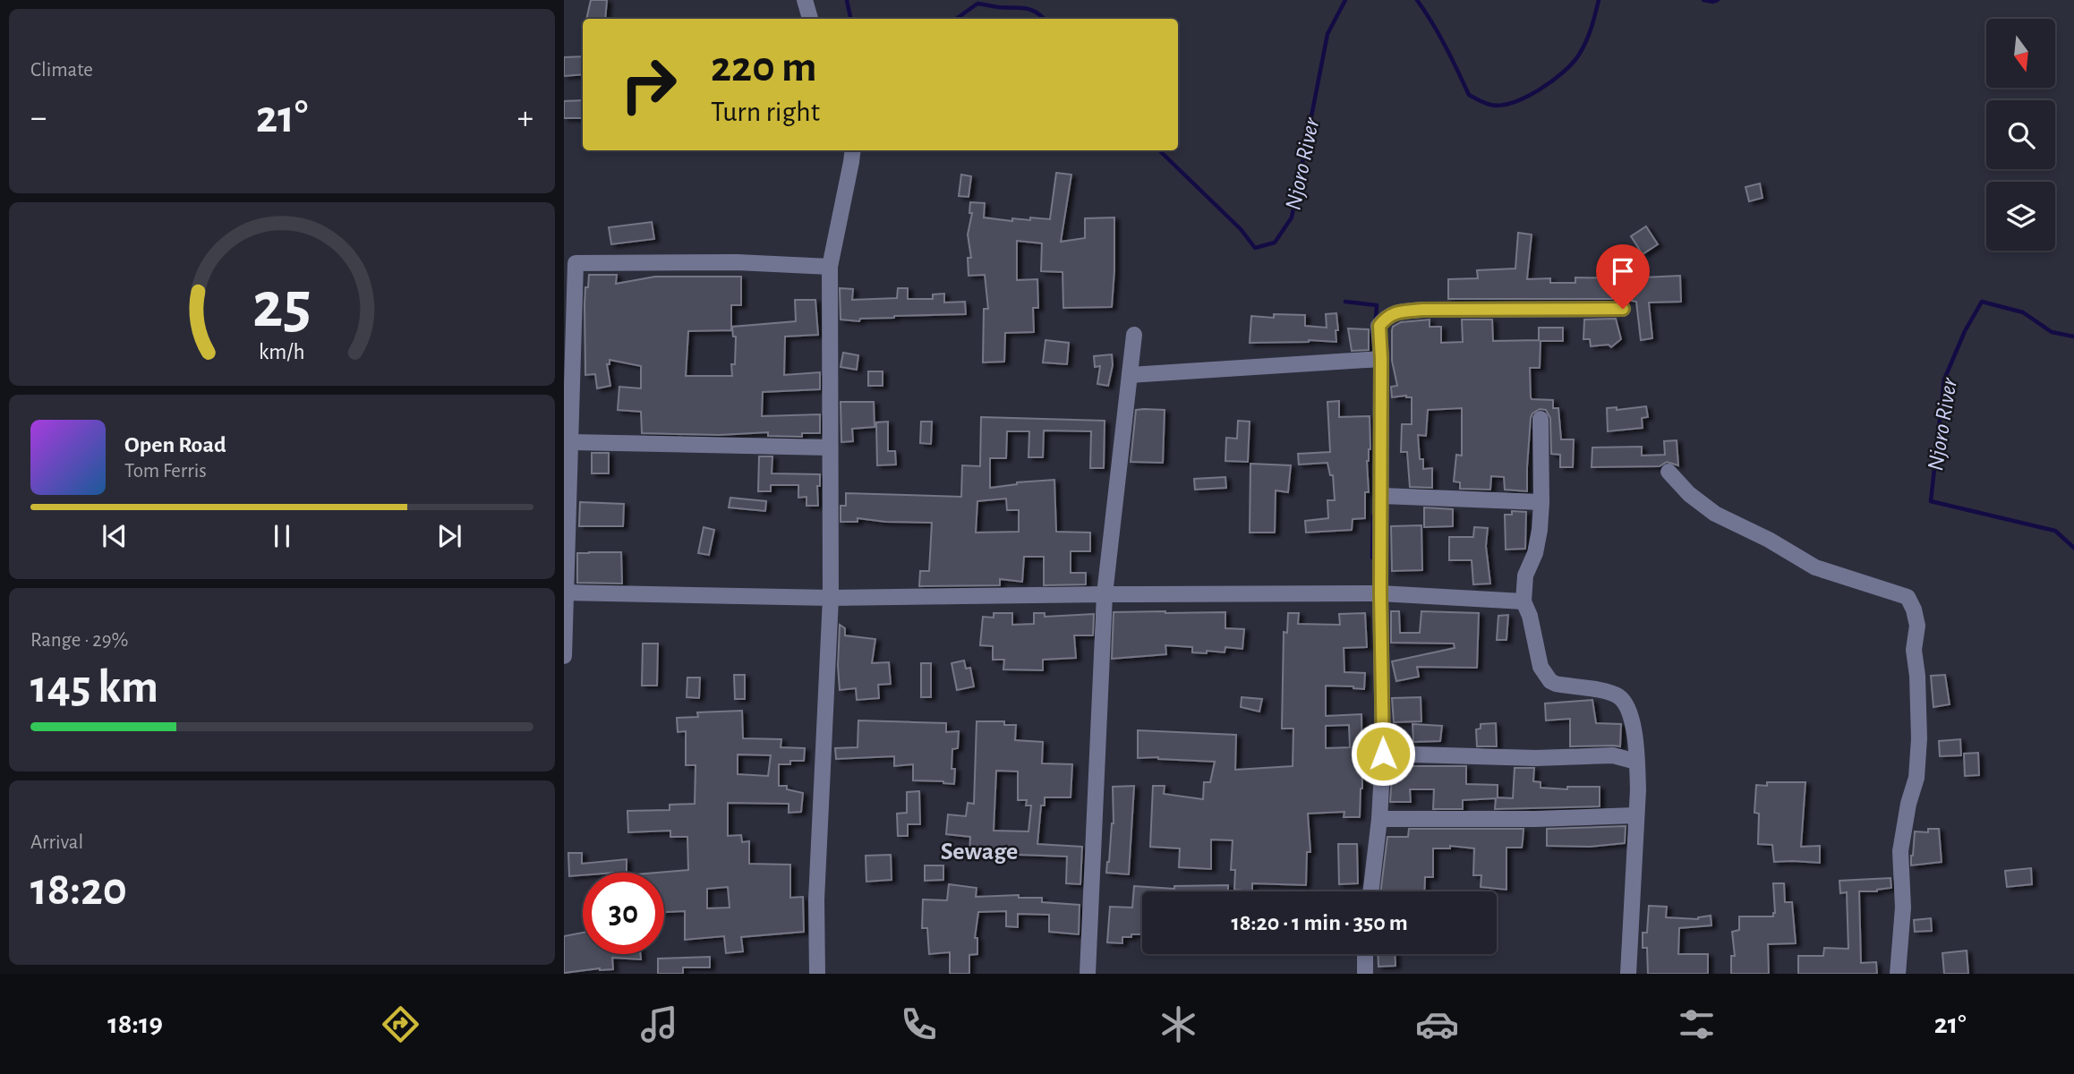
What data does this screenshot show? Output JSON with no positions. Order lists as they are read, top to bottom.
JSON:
{
  "districts": ["Sewage"],
  "water": ["Njoro River"],
  "north": "bottom",
  "page": {
    "tile": [
      "Climate",
      ["Range · 29%", "145 km"],
      ["Arrival", "18:20"]
    ],
    "turn": ["220 m", "Turn right"],
    "heat": ["−", "21°", "+"],
    "song": ["Open Road", "Tom Ferris"],
    "limit": "30",
    "trip": "18:20 · 1 min · 350 m",
    "tabs": ["18:19", "21°"],
    "gauge": ["25", "km/h"]
  }
}
